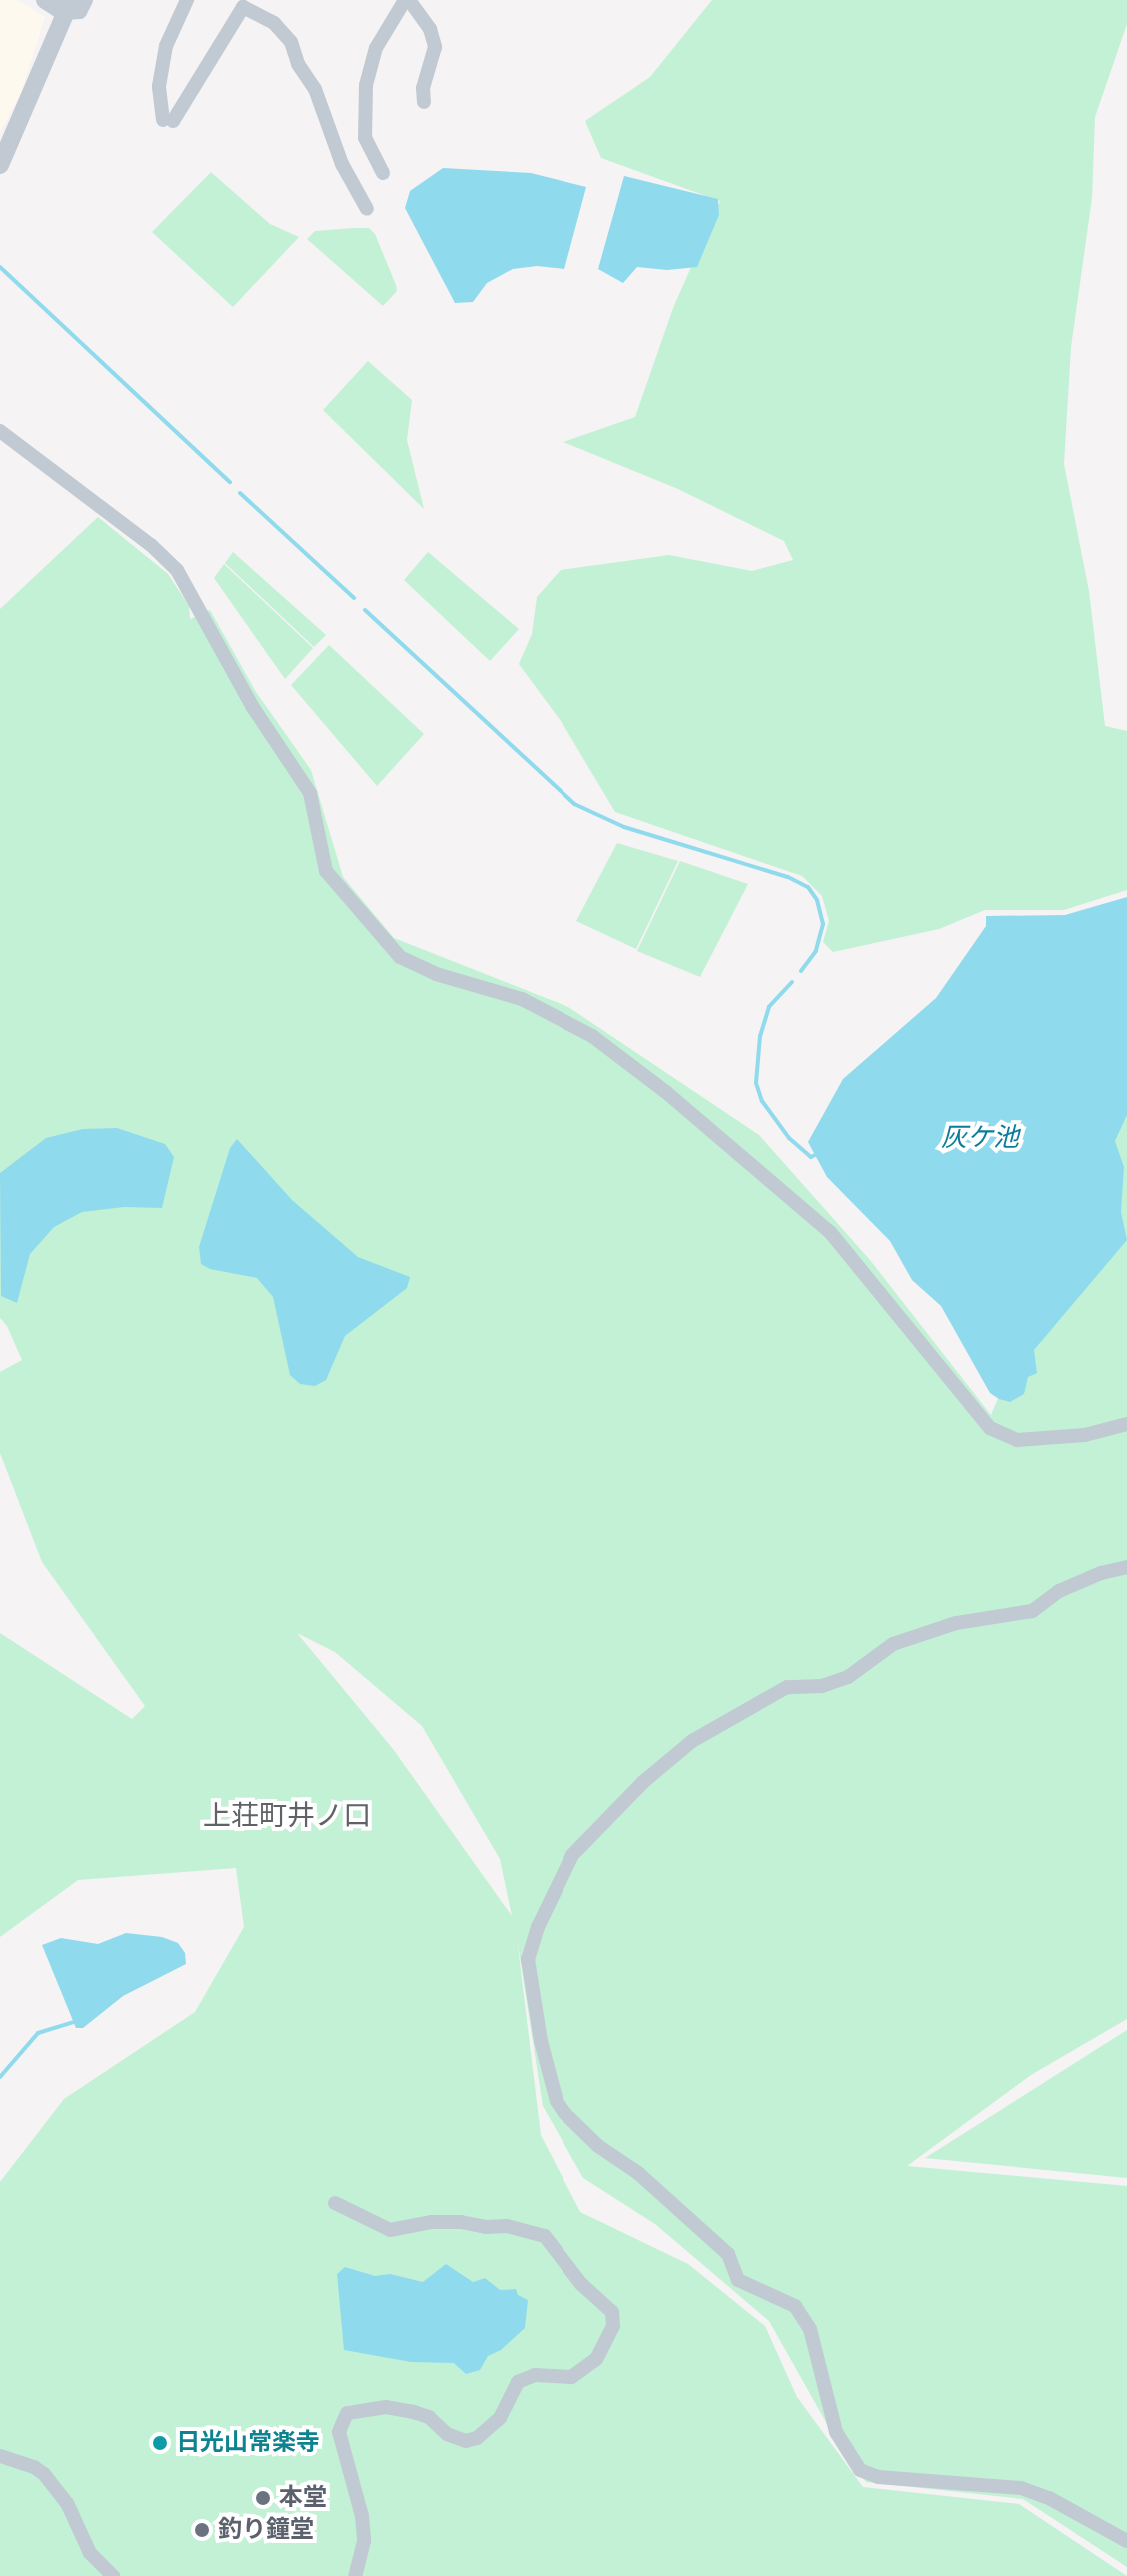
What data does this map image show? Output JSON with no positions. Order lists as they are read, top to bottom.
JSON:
{
  "districts": ["上荘町井ノ口"],
  "water": ["灰ケ池"],
  "places": ["日光山常楽寺", "本堂", "釣り鐘堂"]
}
